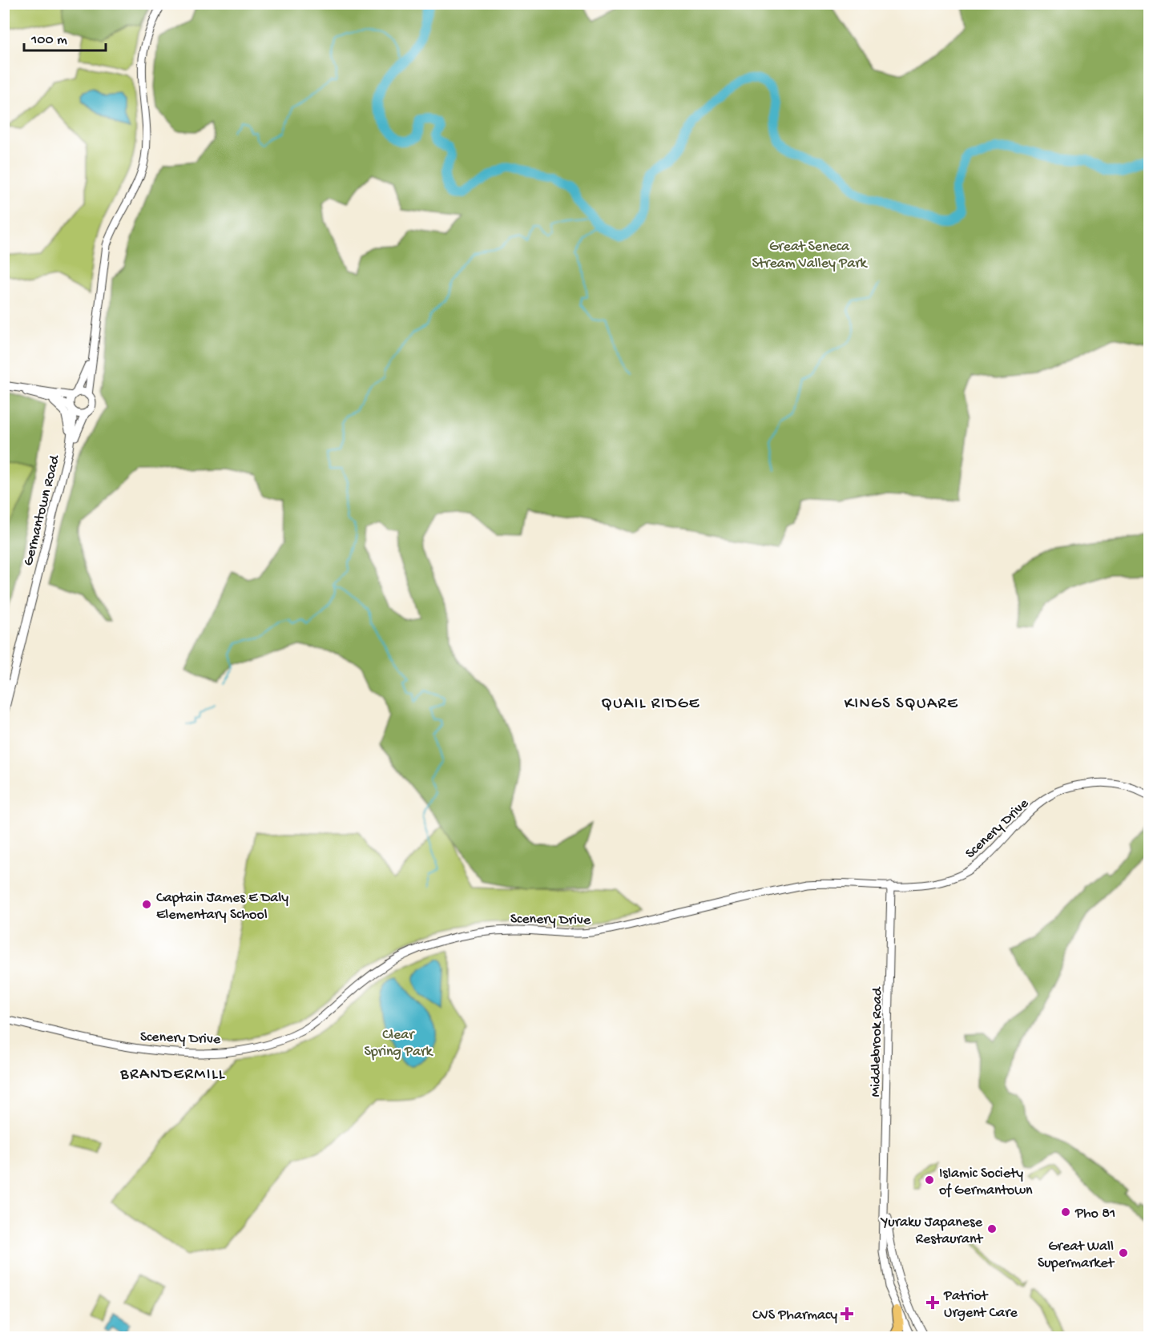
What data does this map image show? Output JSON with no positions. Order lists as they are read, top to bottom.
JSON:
{
  "streets": {
    "street": ["Germantown Road", "Scenery Drive", "Middlebrook Road"]
  },
  "crossings": [
    ["Scenery Drive", "Middlebrook Road"]
  ],
  "districts": ["QUAIL RIDGE", "KINGS SQUARE", "BRANDERMILL"],
  "parks": ["Great Seneca Stream Valley Park", "Clear Spring Park"],
  "places": {
    "other": [
      "Captain James E Daly Elementary School",
      "Islamic Society of Germantown",
      "Pho 81",
      "Yuraku Japanese Restaurant",
      "Great Wall Supermarket"
    ],
    "health": ["Patriot Urgent Care", "CVS Pharmacy"]
  },
  "scale_bar": "100 m"
}
